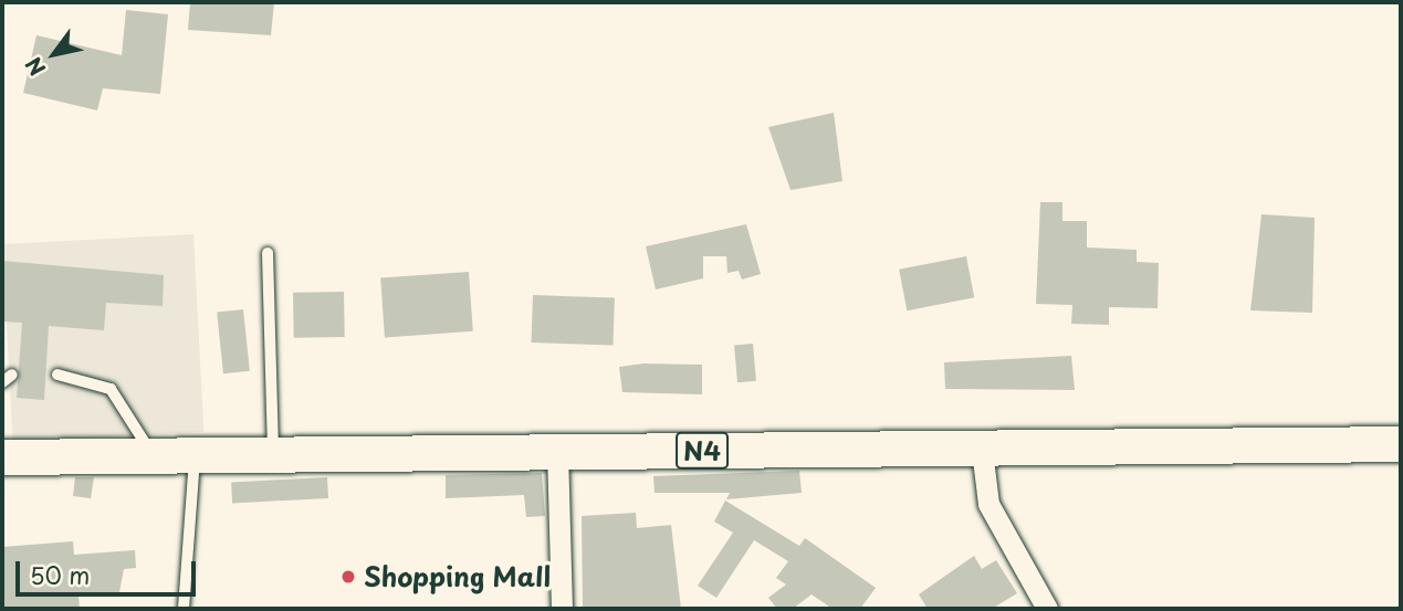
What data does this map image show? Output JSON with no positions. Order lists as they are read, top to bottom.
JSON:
{
  "streets": {
    "highway": ["N4"]
  },
  "places": ["Shopping Mall"],
  "scale_bar": "50 m",
  "north": "bottom left"
}
